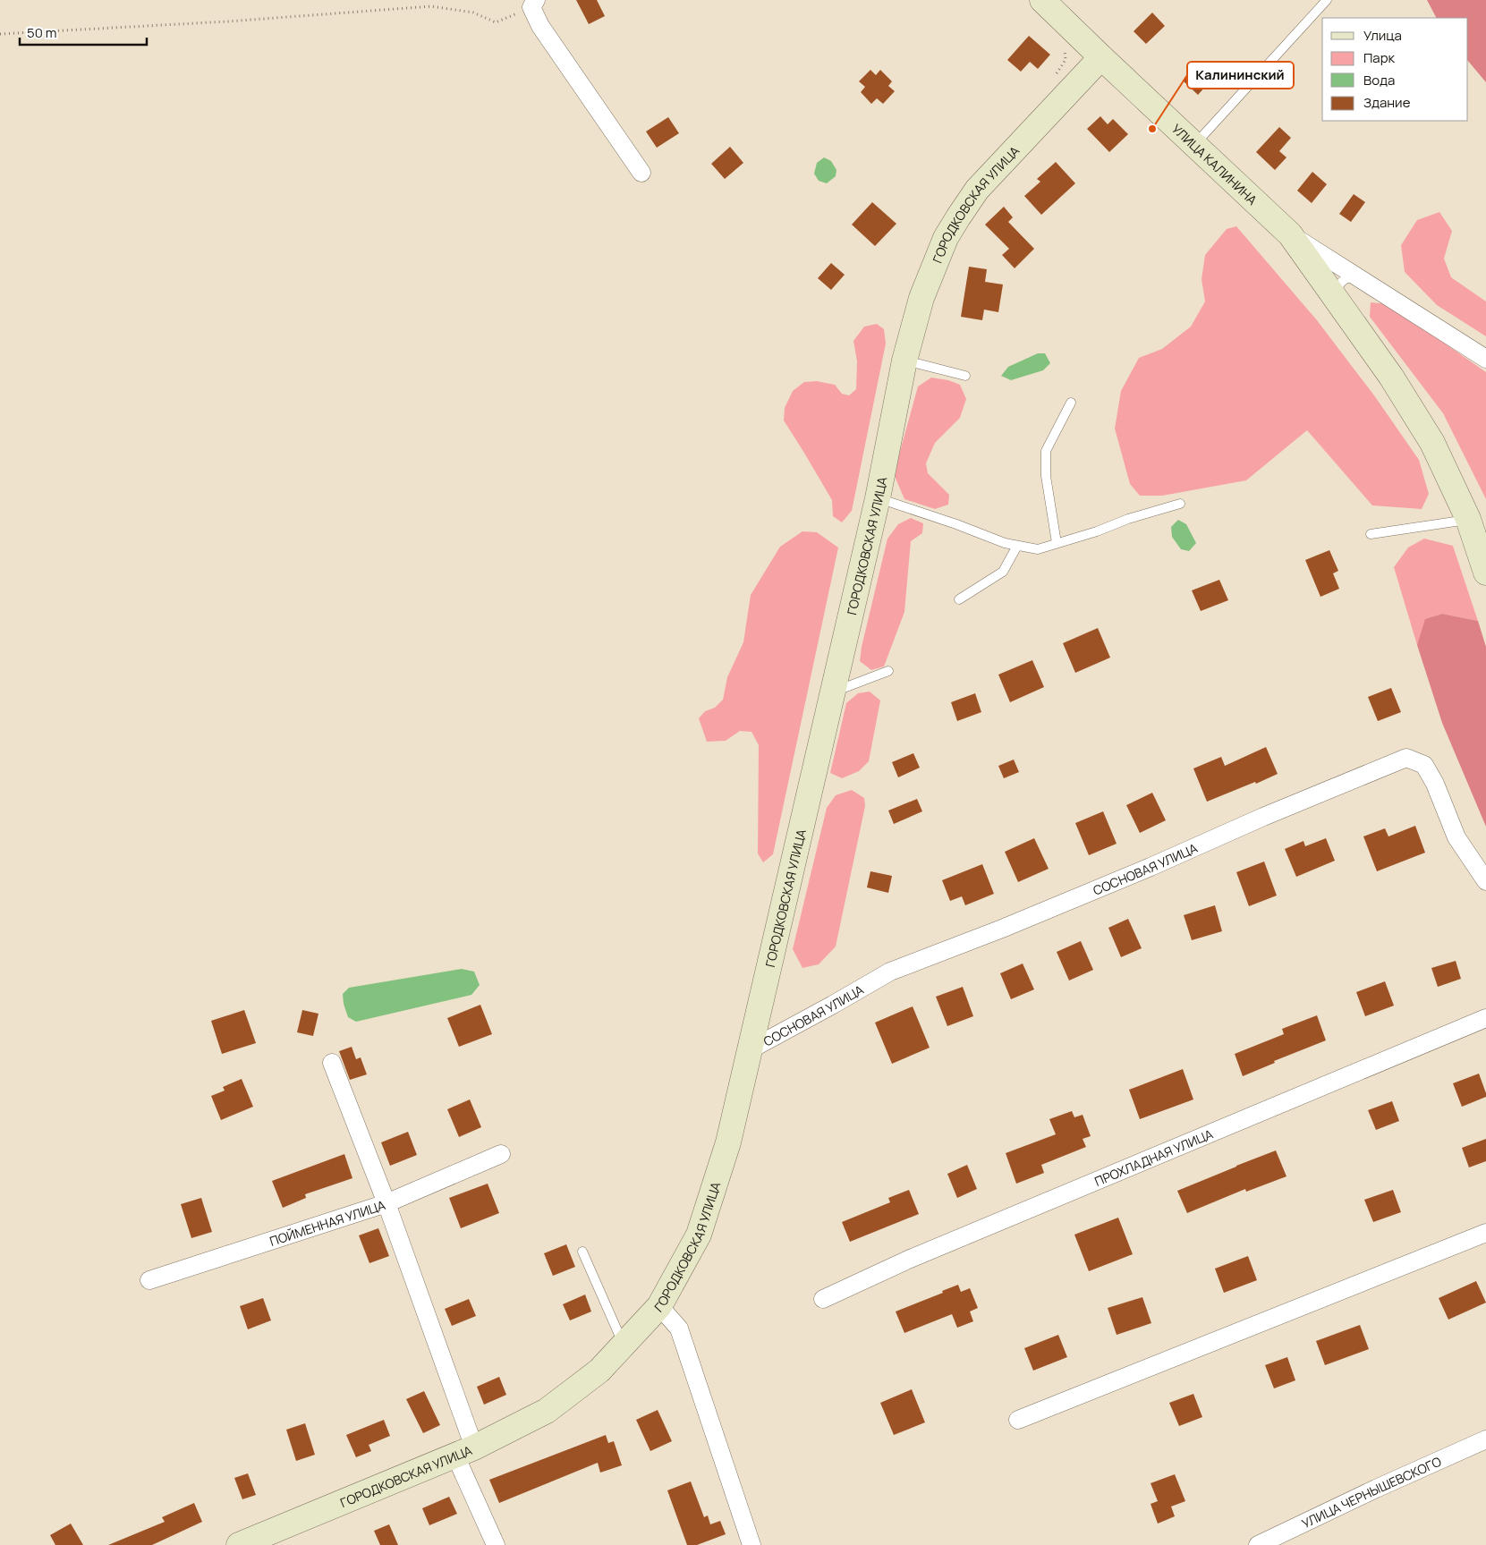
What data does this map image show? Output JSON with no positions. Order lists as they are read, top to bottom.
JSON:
{
  "streets": {
    "main road": ["УЛИЦА КАЛИНИНА", "ГОРОДКОВСКАЯ УЛИЦА"],
    "street": [
      "СОСНОВАЯ УЛИЦА",
      "ПРОХЛАДНАЯ УЛИЦА",
      "ПОЙМЕННАЯ УЛИЦА",
      "УЛИЦА ЧЕРНЫШЕВСКОГО"
    ]
  },
  "crossings": [
    ["УЛИЦА КАЛИНИНА", "ГОРОДКОВСКАЯ УЛИЦА"],
    ["ГОРОДКОВСКАЯ УЛИЦА", "СОСНОВАЯ УЛИЦА"]
  ],
  "places": ["Калининский"],
  "legend": [
    "Улица",
    "Парк",
    "Вода",
    "Здание"
  ],
  "scale_bar": "50 m"
}
